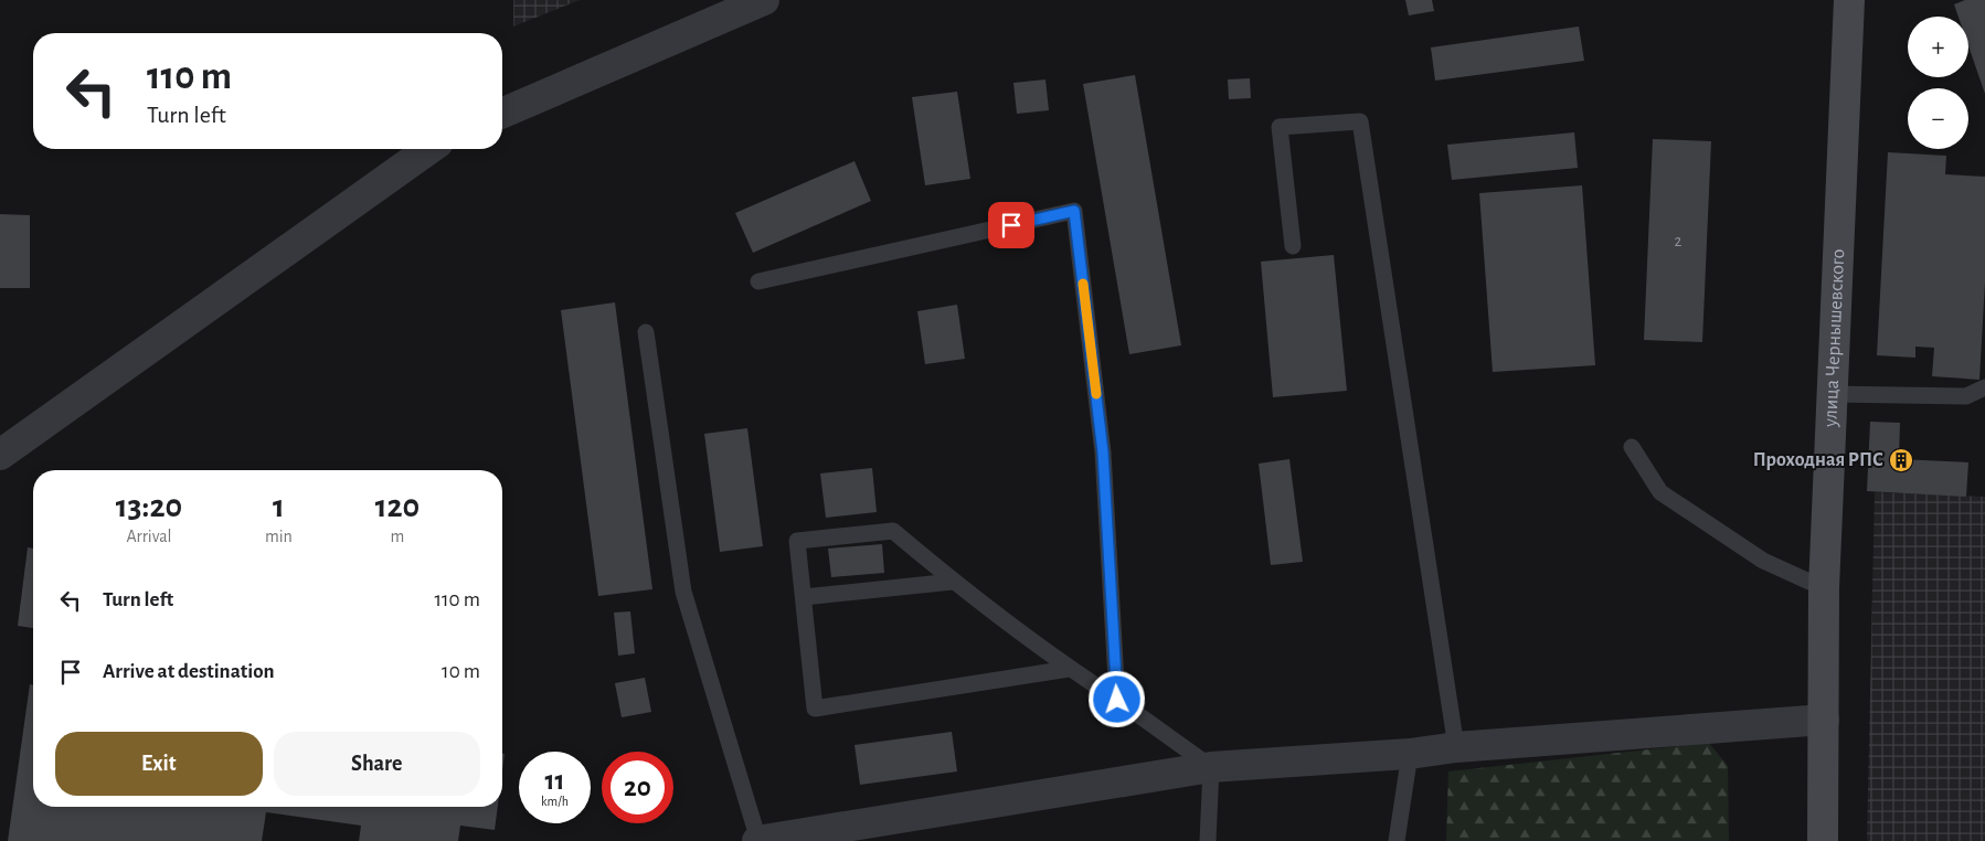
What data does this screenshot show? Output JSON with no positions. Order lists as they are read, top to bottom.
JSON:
{
  "streets": {
    "main road": ["улица Чернышевского"]
  },
  "places": {
    "building": ["Проходная РПС"]
  },
  "house_numbers": ["2"],
  "page": {
    "map_buttons": ["+", "−"],
    "turn": ["110 m", "Turn left"],
    "eta": [
      "13:20",
      "Arrival",
      "1",
      "min",
      "120",
      "m"
    ],
    "list": [
      {
        "name": "Turn left",
        "value": "110 m"
      },
      {
        "name": "Arrive at destination",
        "value": "10 m"
      }
    ],
    "buttons": ["Exit", "Share"],
    "speed": "11 km/h",
    "limit": "20"
  }
}
